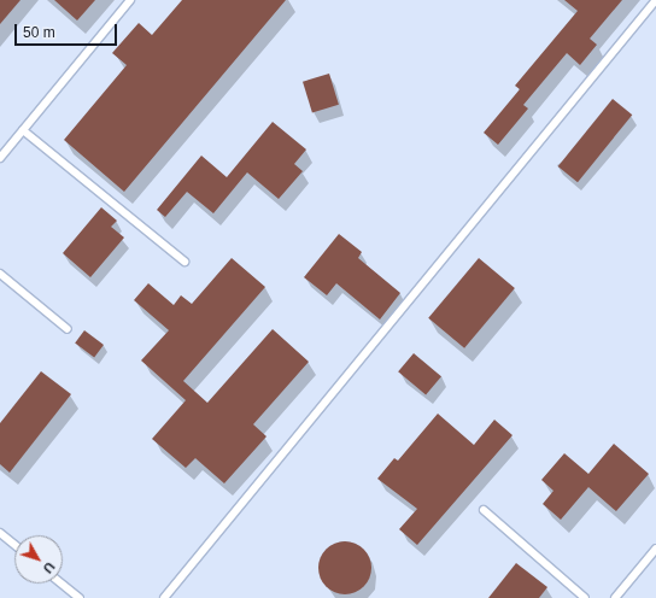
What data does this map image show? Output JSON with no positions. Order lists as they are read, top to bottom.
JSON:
{
  "scale_bar": "50 m",
  "north": "bottom right"
}
